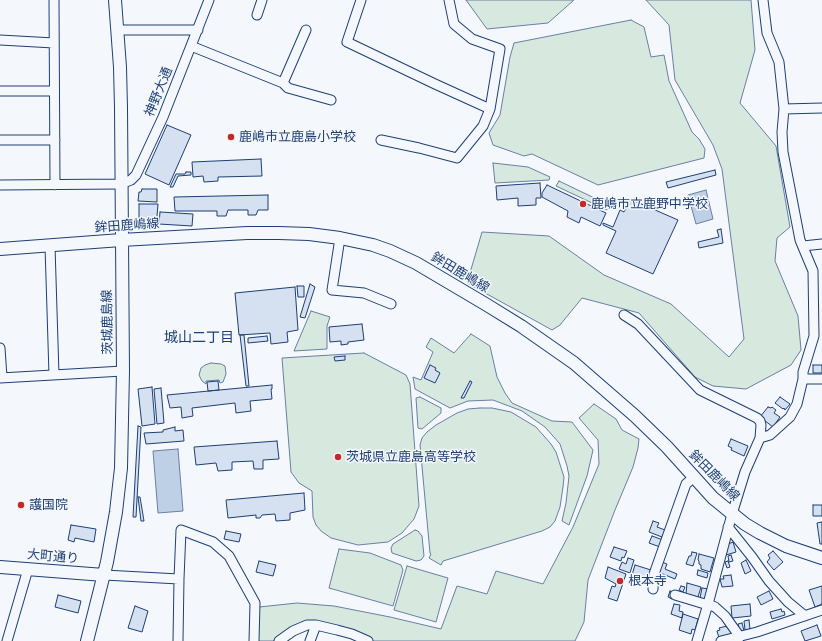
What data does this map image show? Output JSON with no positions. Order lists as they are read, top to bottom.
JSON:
{
  "streets": {
    "main road": ["鉾田鹿嶋線", "茨城鹿島線", "大町通り"],
    "street": ["神野大通"]
  },
  "crossings": [
    ["神野大通", "茨城鹿島線"],
    ["鉾田鹿嶋線", "茨城鹿島線"],
    ["茨城鹿島線", "大町通り"]
  ],
  "districts": ["城山二丁目"],
  "places": [
    "鹿嶋市立鹿島小学校",
    "鹿嶋市立鹿野中学校",
    "茨城県立鹿島高等学校",
    "護国院",
    "根本寺"
  ]
}
